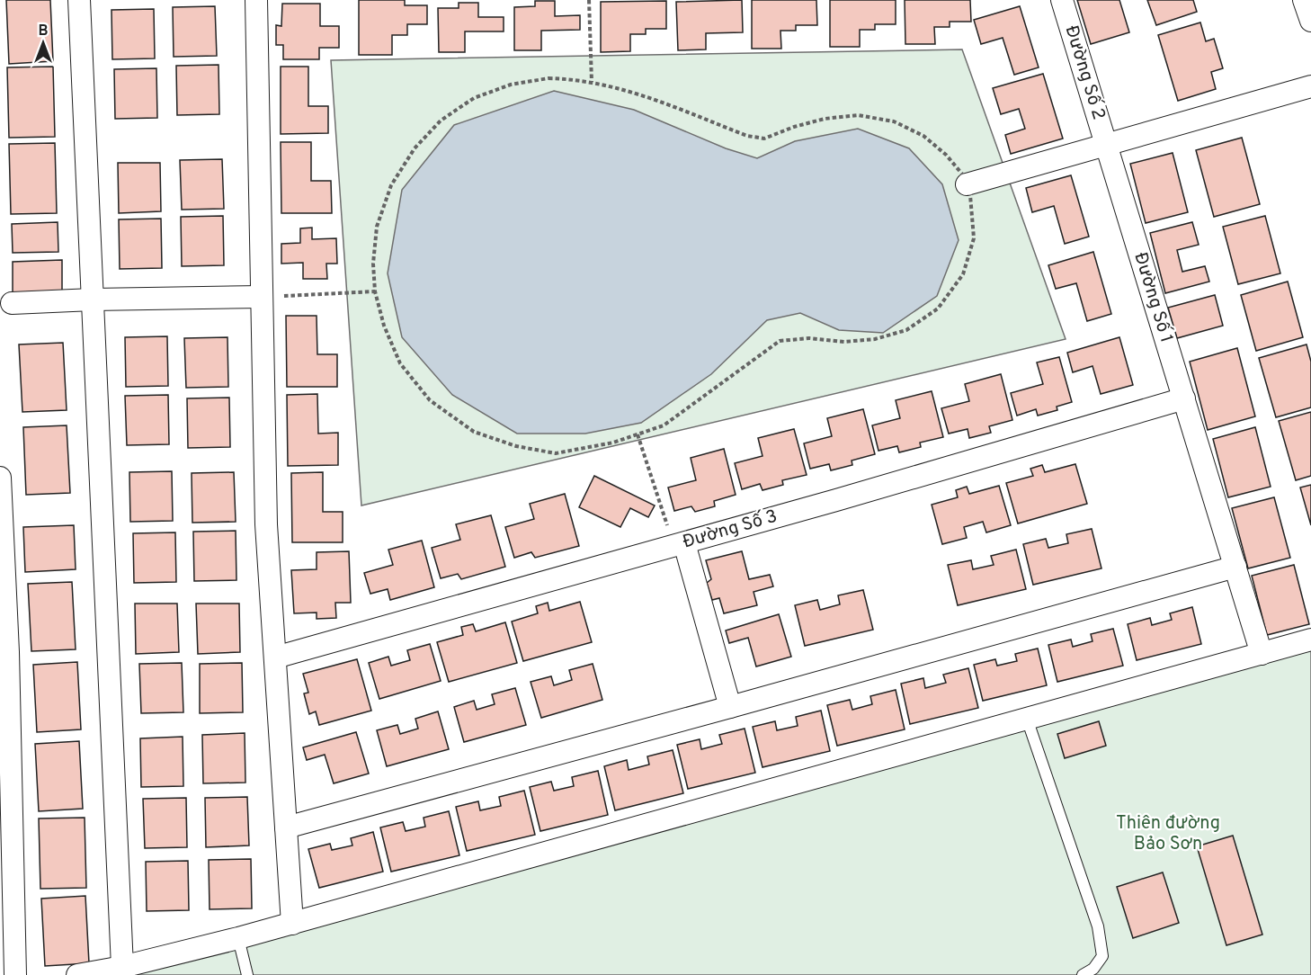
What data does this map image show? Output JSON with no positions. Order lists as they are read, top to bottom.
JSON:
{
  "streets": {
    "street": ["Đường Số 2", "Đường Số 1", "Đường Số 3"]
  },
  "crossings": [
    ["Đường Số 2", "Đường Số 1"],
    ["Đường Số 1", "Đường Số 3"]
  ],
  "parks": ["Thiên đường Bảo Sơn"],
  "north": "top"
}
